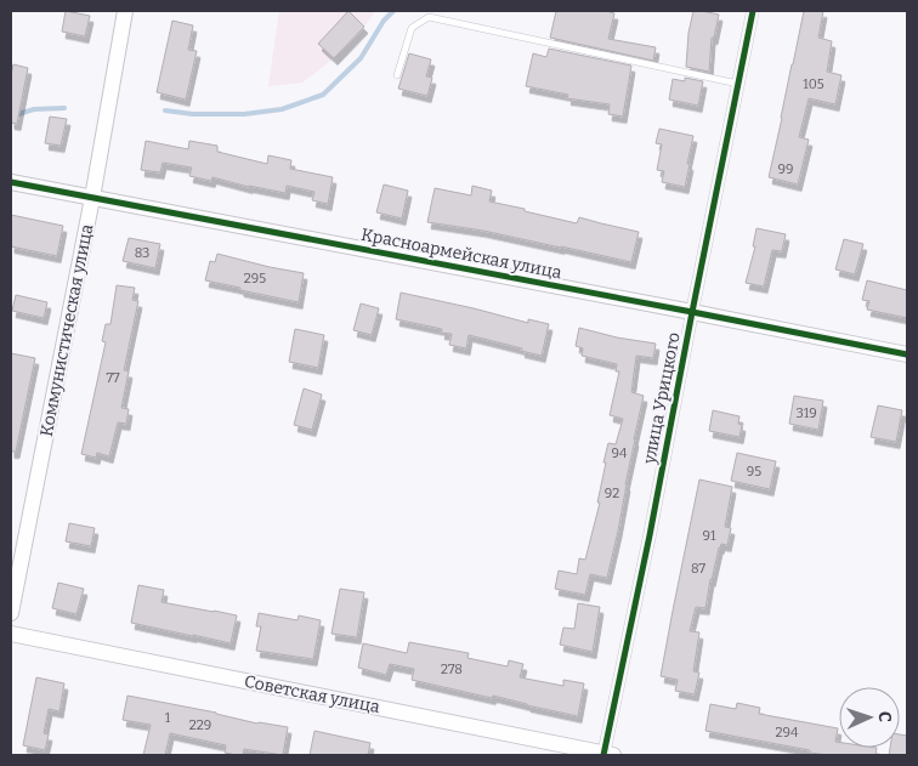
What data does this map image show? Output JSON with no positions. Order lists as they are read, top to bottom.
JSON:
{
  "streets": {
    "street": [
      "Красноармейская улица",
      "Коммунистическая улица",
      "улица Урицкого",
      "Советская улица"
    ]
  },
  "crossings": [
    ["Красноармейская улица", "Коммунистическая улица"],
    ["Красноармейская улица", "улица Урицкого"],
    ["улица Урицкого", "Советская улица"]
  ],
  "house_numbers": [
    "105",
    "99",
    "83",
    "295",
    "77",
    "319",
    "94",
    "95",
    "92",
    "91",
    "87",
    "278",
    "1",
    "229",
    "294"
  ],
  "north": "right"
}
